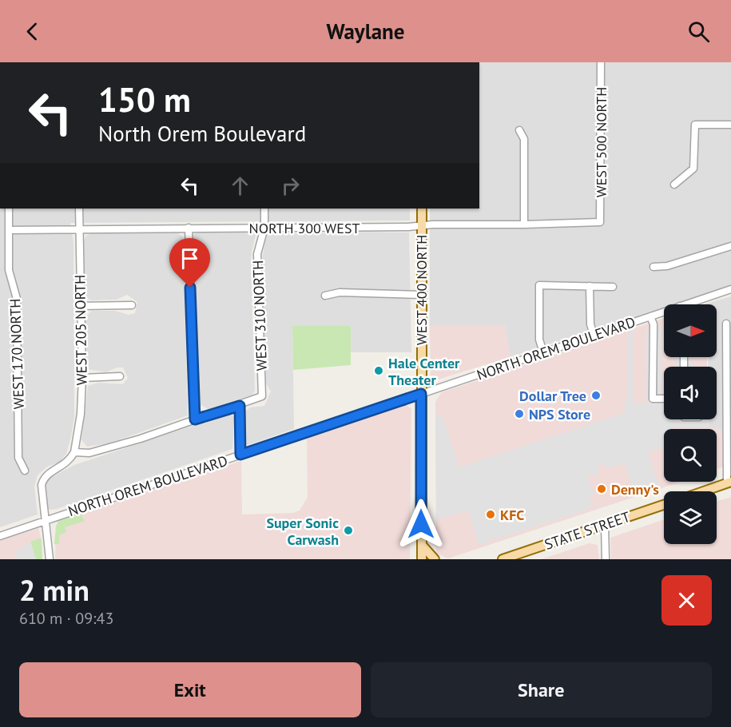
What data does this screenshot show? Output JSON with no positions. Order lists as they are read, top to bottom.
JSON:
{
  "streets": {
    "main road": ["WEST 400 NORTH", "STATE STREET"],
    "street": [
      "WEST 500 NORTH",
      "NORTH 300 WEST",
      "WEST 310 NORTH",
      "WEST 205 NORTH",
      "NORTH OREM BOULEVARD",
      "WEST 170 NORTH"
    ]
  },
  "crossings": [
    ["WEST 500 NORTH", "NORTH 300 WEST"],
    ["NORTH 300 WEST", "WEST 400 NORTH"],
    ["NORTH 300 WEST", "WEST 310 NORTH"],
    ["NORTH 300 WEST", "WEST 205 NORTH"],
    ["NORTH 300 WEST", "WEST 170 NORTH"],
    ["WEST 400 NORTH", "NORTH OREM BOULEVARD"]
  ],
  "places": [
    "Hale Center Theater",
    "Dollar Tree",
    "NPS Store",
    "Denny's",
    "KFC",
    "Super Sonic Carwash"
  ],
  "north": "right",
  "page": {
    "header": "Waylane",
    "turn": ["150 m", "North Orem Boulevard"],
    "heading": ["2 min", "610 m · 09:43"],
    "buttons": ["Exit", "Share"]
  }
}
